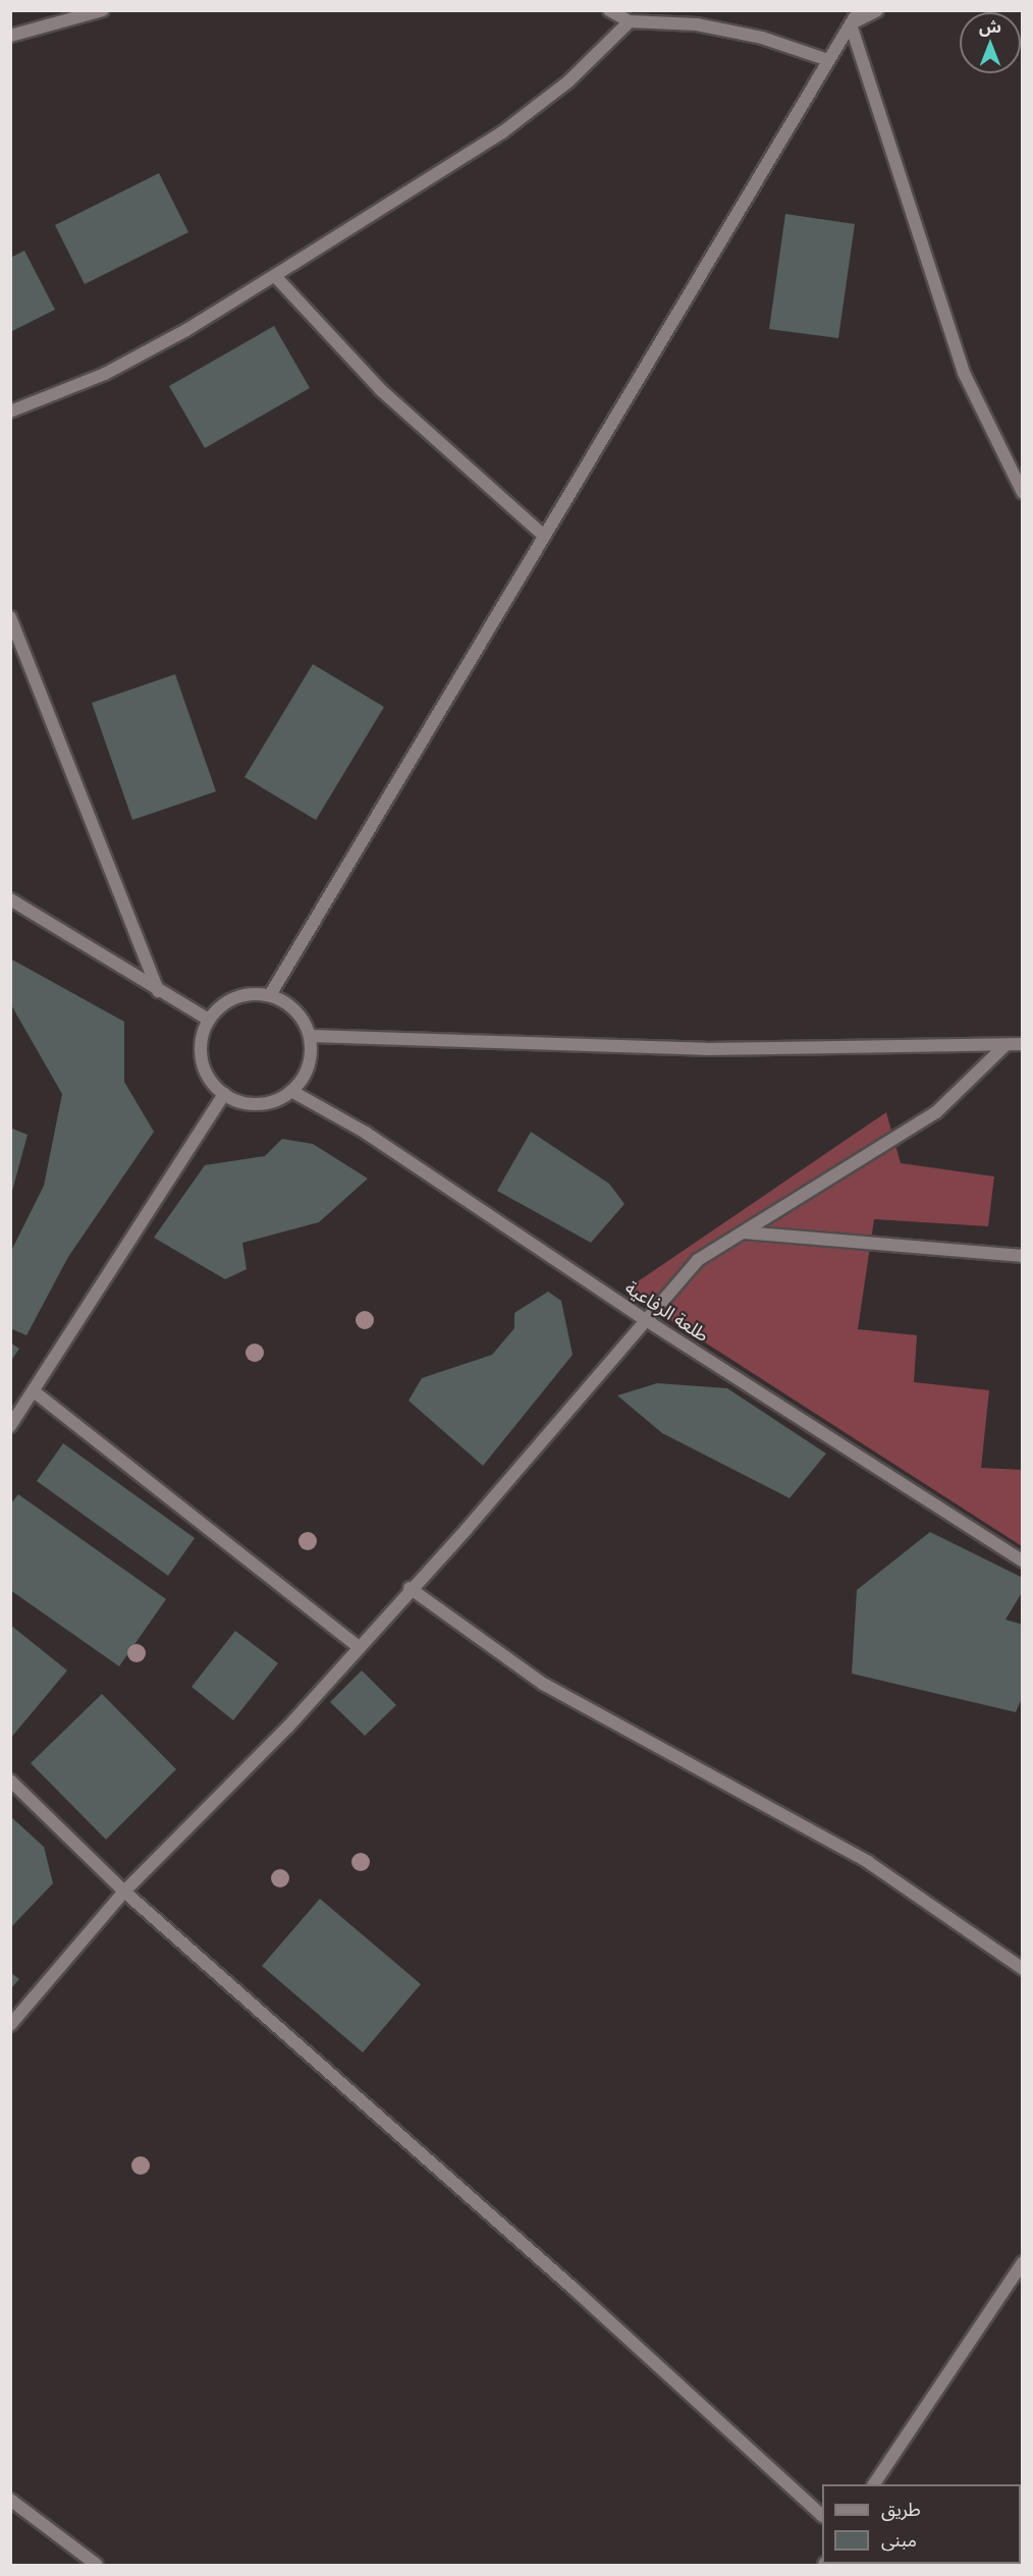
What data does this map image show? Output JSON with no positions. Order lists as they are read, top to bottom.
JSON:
{
  "streets": {
    "street": ["طلعة الرفاعية"]
  },
  "legend": ["طريق", "مبنى"],
  "north": "top"
}
